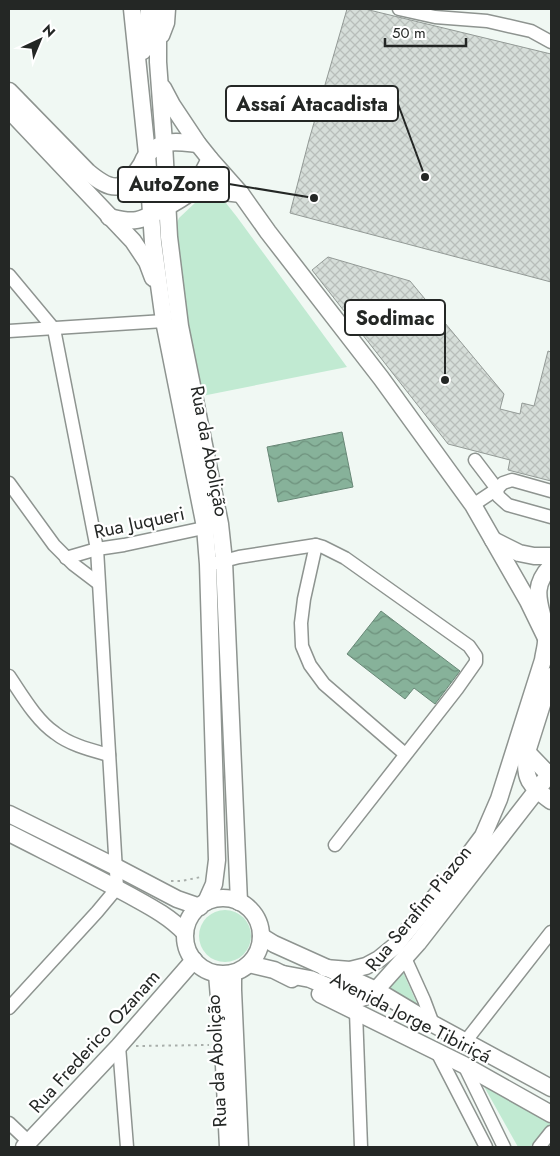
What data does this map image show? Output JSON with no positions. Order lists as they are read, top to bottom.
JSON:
{
  "streets": {
    "main road": [
      "Rua da Abolição",
      "Rua Serafim Piazon",
      "Avenida Jorge Tibiriçá",
      "Rua Frederico Ozanam"
    ],
    "street": ["Rua Juqueri"]
  },
  "crossings": [
    ["Rua da Abolição", "Rua Juqueri"],
    ["Rua da Abolição", "Avenida Jorge Tibiriçá"],
    ["Rua da Abolição", "Rua Frederico Ozanam"],
    ["Rua Serafim Piazon", "Avenida Jorge Tibiriçá"],
    ["Avenida Jorge Tibiriçá", "Rua Frederico Ozanam"]
  ],
  "places": ["Assaí Atacadista", "AutoZone", "Sodimac"],
  "scale_bar": "50 m",
  "north": "top right"
}
